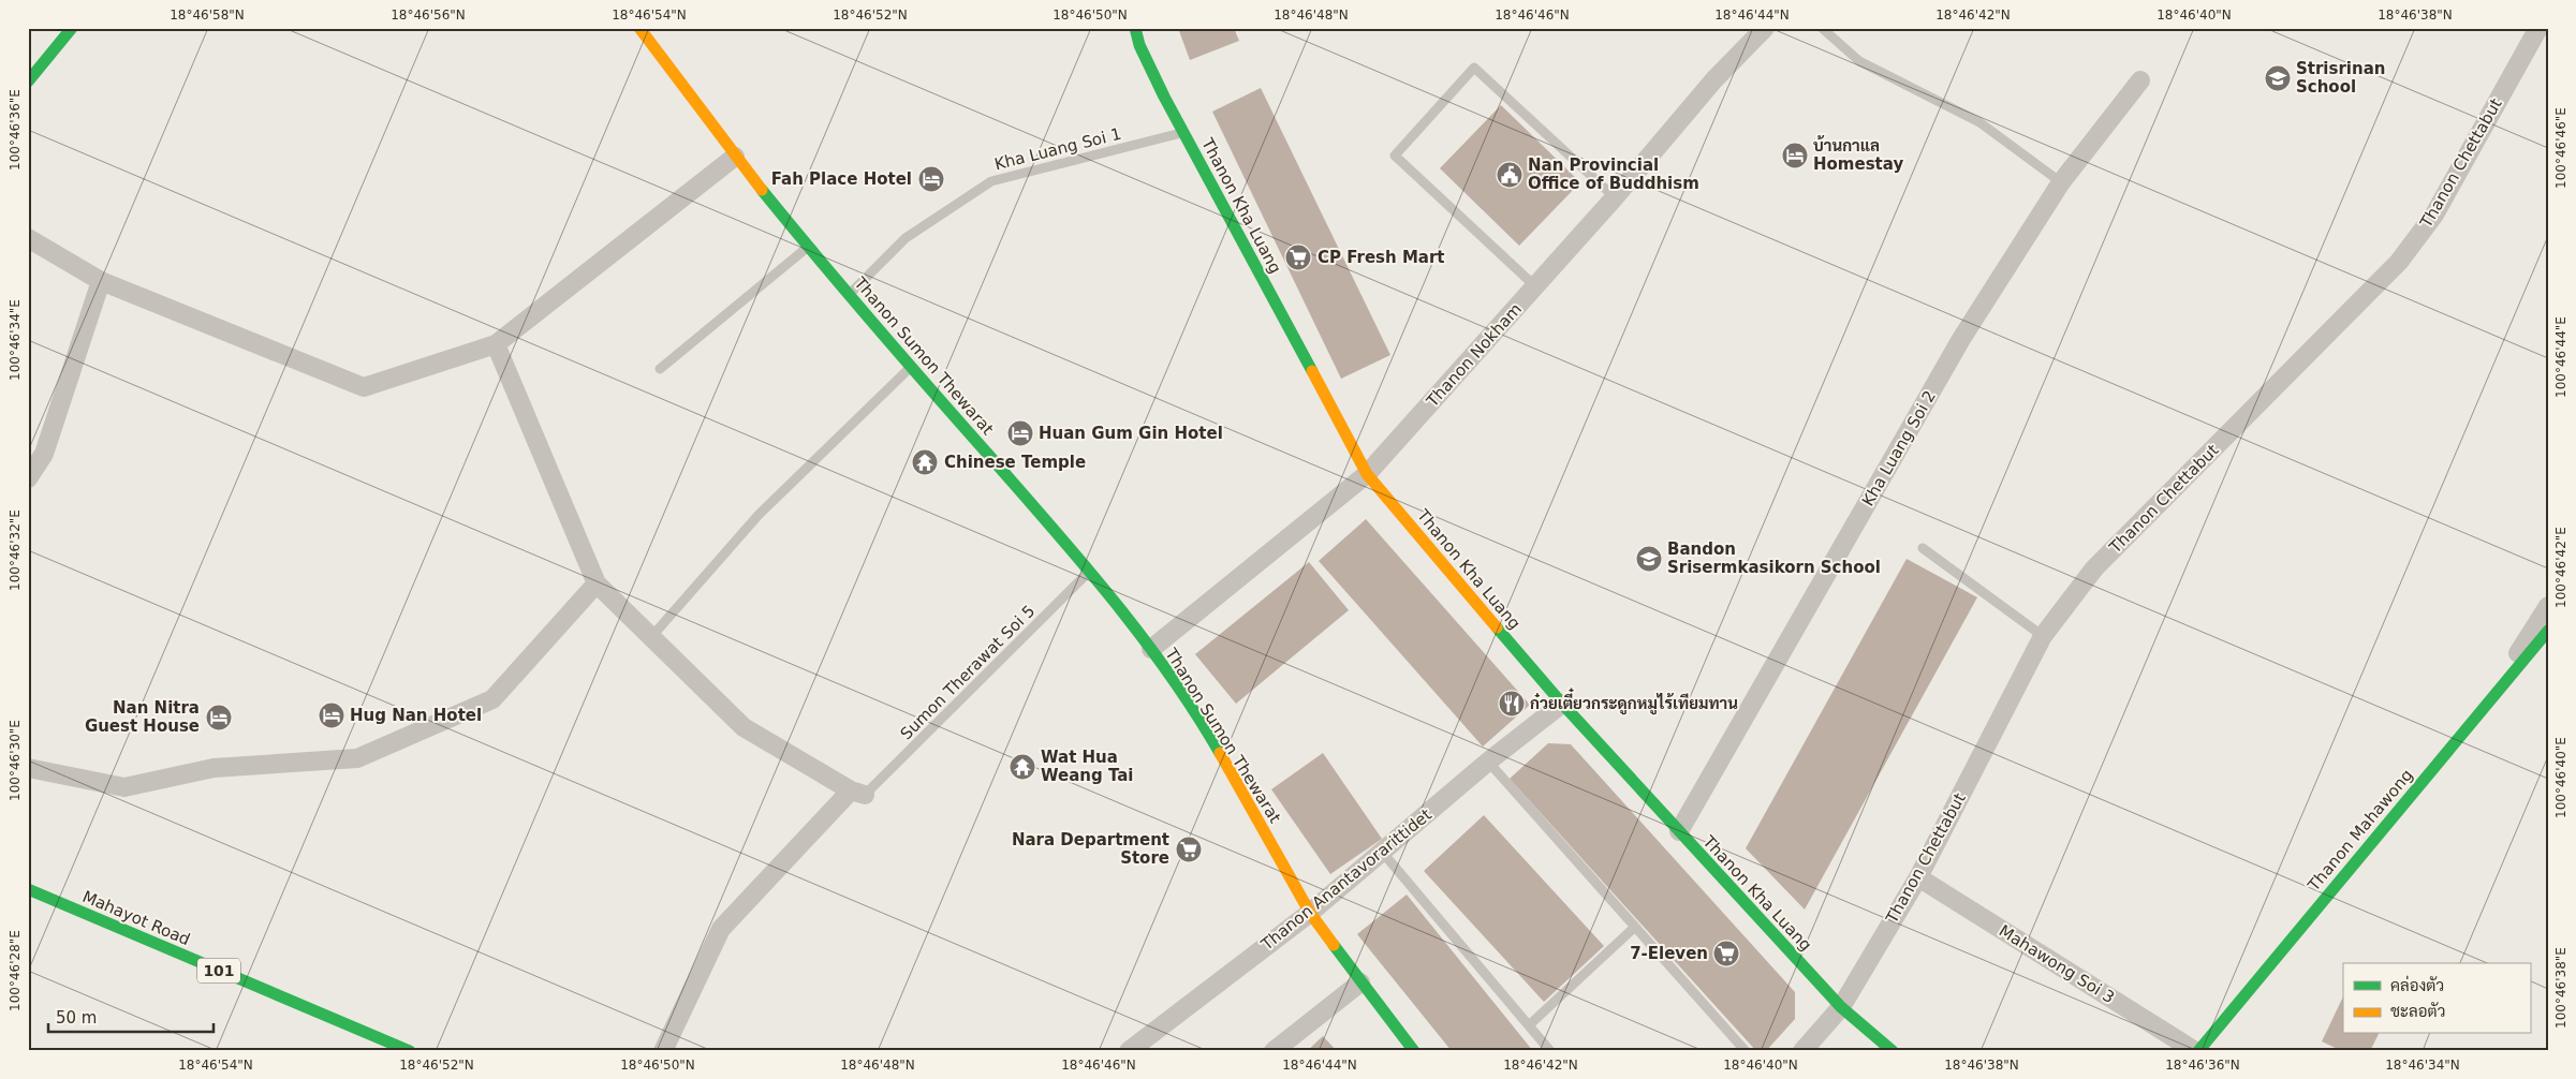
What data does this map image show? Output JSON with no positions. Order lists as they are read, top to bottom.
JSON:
{
  "streets": {
    "street": [
      "Thanon Chettabut",
      "Thanon Kha Luang",
      "Thanon Nokham",
      "Thanon Sumon Thewarat",
      "Kha Luang Soi 2",
      "Thanon Mahawong",
      "Thanon Anantavorarittidet",
      "Mahayot Road",
      "Mahawong Soi 3",
      "101"
    ],
    "lane": ["Kha Luang Soi 1", "Sumon Therawat Soi 5"]
  },
  "crossings": [
    ["Kha Luang Soi 1", "Thanon Kha Luang"],
    ["Kha Luang Soi 1", "Thanon Sumon Thewarat"],
    ["Thanon Chettabut", "Thanon Kha Luang"],
    ["Thanon Chettabut", "Mahawong Soi 3"],
    ["Thanon Kha Luang", "Thanon Nokham"],
    ["Thanon Kha Luang", "Kha Luang Soi 2"],
    ["Thanon Kha Luang", "Thanon Anantavorarittidet"],
    ["Thanon Nokham", "Thanon Sumon Thewarat"],
    ["Thanon Sumon Thewarat", "Sumon Therawat Soi 5"],
    ["Thanon Sumon Thewarat", "Thanon Anantavorarittidet"],
    ["Thanon Mahawong", "Mahawong Soi 3"]
  ],
  "places": {
    "school or university": ["Strisrinan School", "Bandon Srisermkasikorn School"],
    "hotel": [
      "บ้านกาแล Homestay",
      "Fah Place Hotel",
      "Huan Gum Gin Hotel",
      "Hug Nan Hotel",
      "Nan Nitra Guest House"
    ],
    "public building": ["Nan Provincial Office of Buddhism"],
    "supermarket": ["CP Fresh Mart", "Nara Department Store", "7-Eleven"],
    "temple": ["Chinese Temple", "Wat Hua Weang Tai"],
    "restaurant": ["ก๋วยเตี๋ยวกระดูกหมูไร้เทียมทาน"]
  },
  "legend": ["คล่องตัว", "ชะลอตัว"],
  "scale_bar": "50 m",
  "coordinates": [
    "18°46'58\"N",
    "18°46'56\"N",
    "18°46'54\"N",
    "18°46'52\"N",
    "18°46'50\"N",
    "18°46'48\"N",
    "18°46'46\"N",
    "18°46'44\"N",
    "18°46'42\"N",
    "18°46'40\"N",
    "18°46'38\"N",
    "100°46'36\"E",
    "100°46'46\"E",
    "100°46'34\"E",
    "100°46'44\"E",
    "100°46'32\"E",
    "100°46'42\"E",
    "100°46'30\"E",
    "100°46'40\"E",
    "100°46'28\"E",
    "100°46'38\"E",
    "18°46'36\"N",
    "18°46'34\"N"
  ]
}
